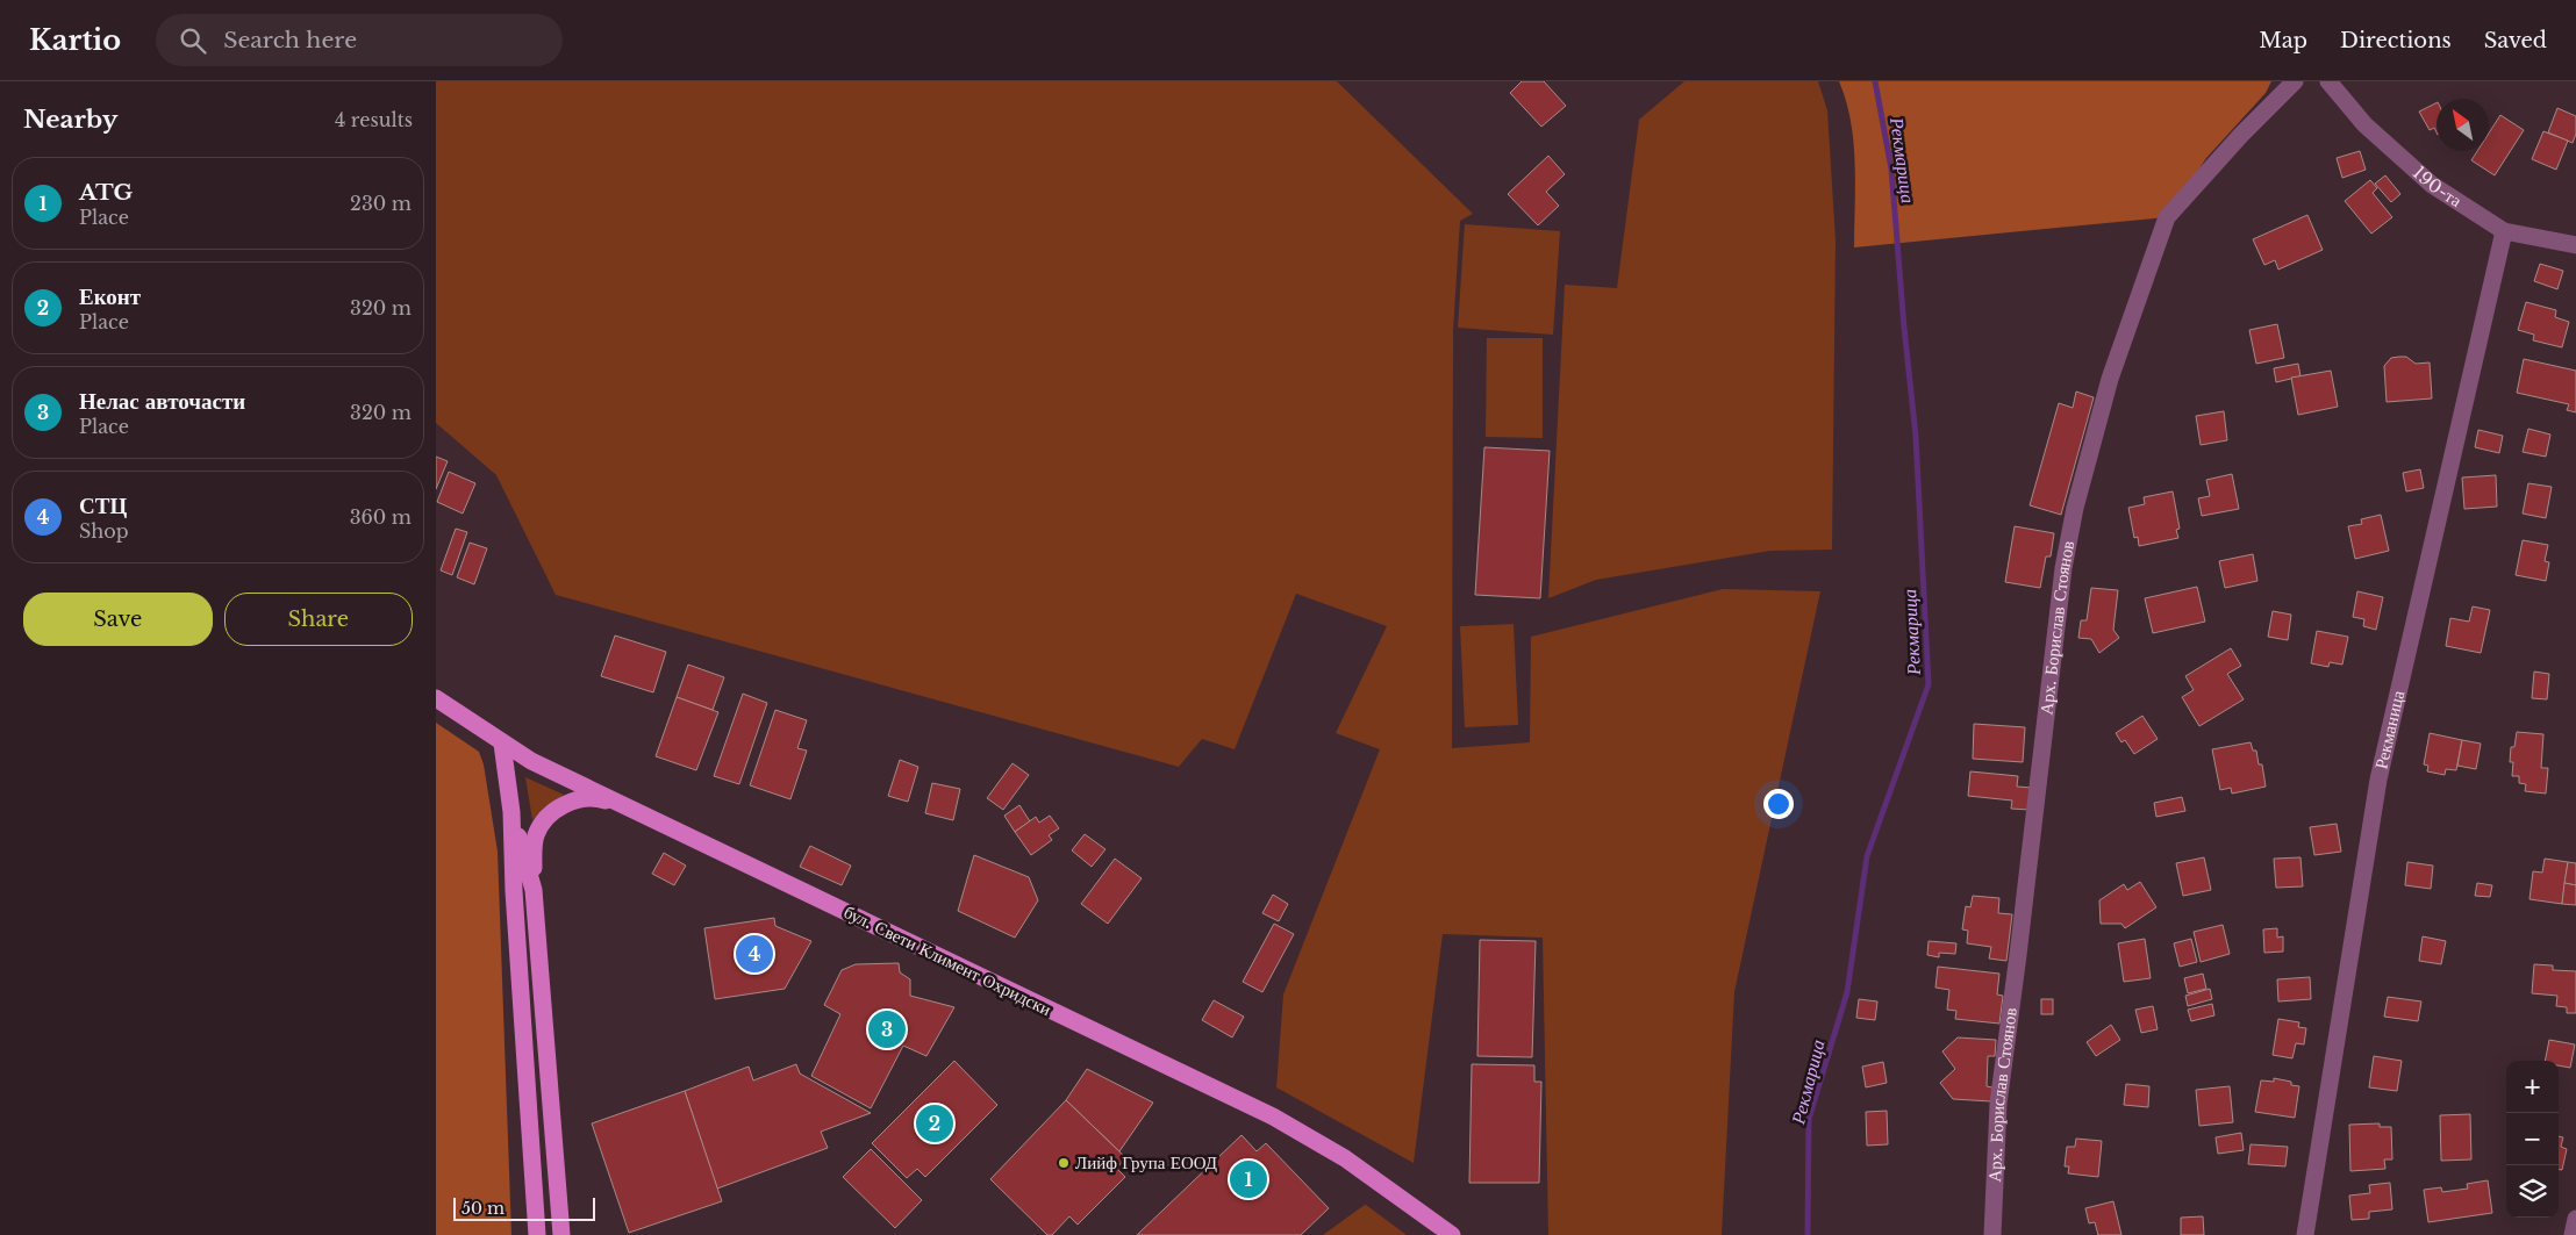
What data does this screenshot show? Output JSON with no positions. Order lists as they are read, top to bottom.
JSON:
{
  "streets": {
    "main road": ["бул. Свети Климент Охридски"],
    "street": ["190-та", "Арх. Борислав Стоянов", "Рекманица"]
  },
  "crossings": [
    ["190-та", "Рекманица"]
  ],
  "water": ["Рекмарица"],
  "places": ["Лийф Група ЕООД"],
  "scale_bar": "50 m",
  "north": "top left",
  "page": {
    "header": "Kartio",
    "search": "Search here",
    "nav": ["Map", "Directions", "Saved"],
    "heading": ["Nearby", "4 results"],
    "list": [
      {
        "mark": "1",
        "name": "ATG",
        "note": "Place",
        "value": "230 m"
      },
      {
        "mark": "2",
        "name": "Еконт",
        "note": "Place",
        "value": "320 m"
      },
      {
        "mark": "3",
        "name": "Нелас авточасти",
        "note": "Place",
        "value": "320 m"
      },
      {
        "mark": "4",
        "name": "СТЦ",
        "note": "Shop",
        "value": "360 m"
      }
    ],
    "buttons": ["Save", "Share"],
    "pins": [
      "4",
      "3",
      "2",
      "1"
    ],
    "map_buttons": ["+", "−"],
    "scale": "50 m"
  }
}
